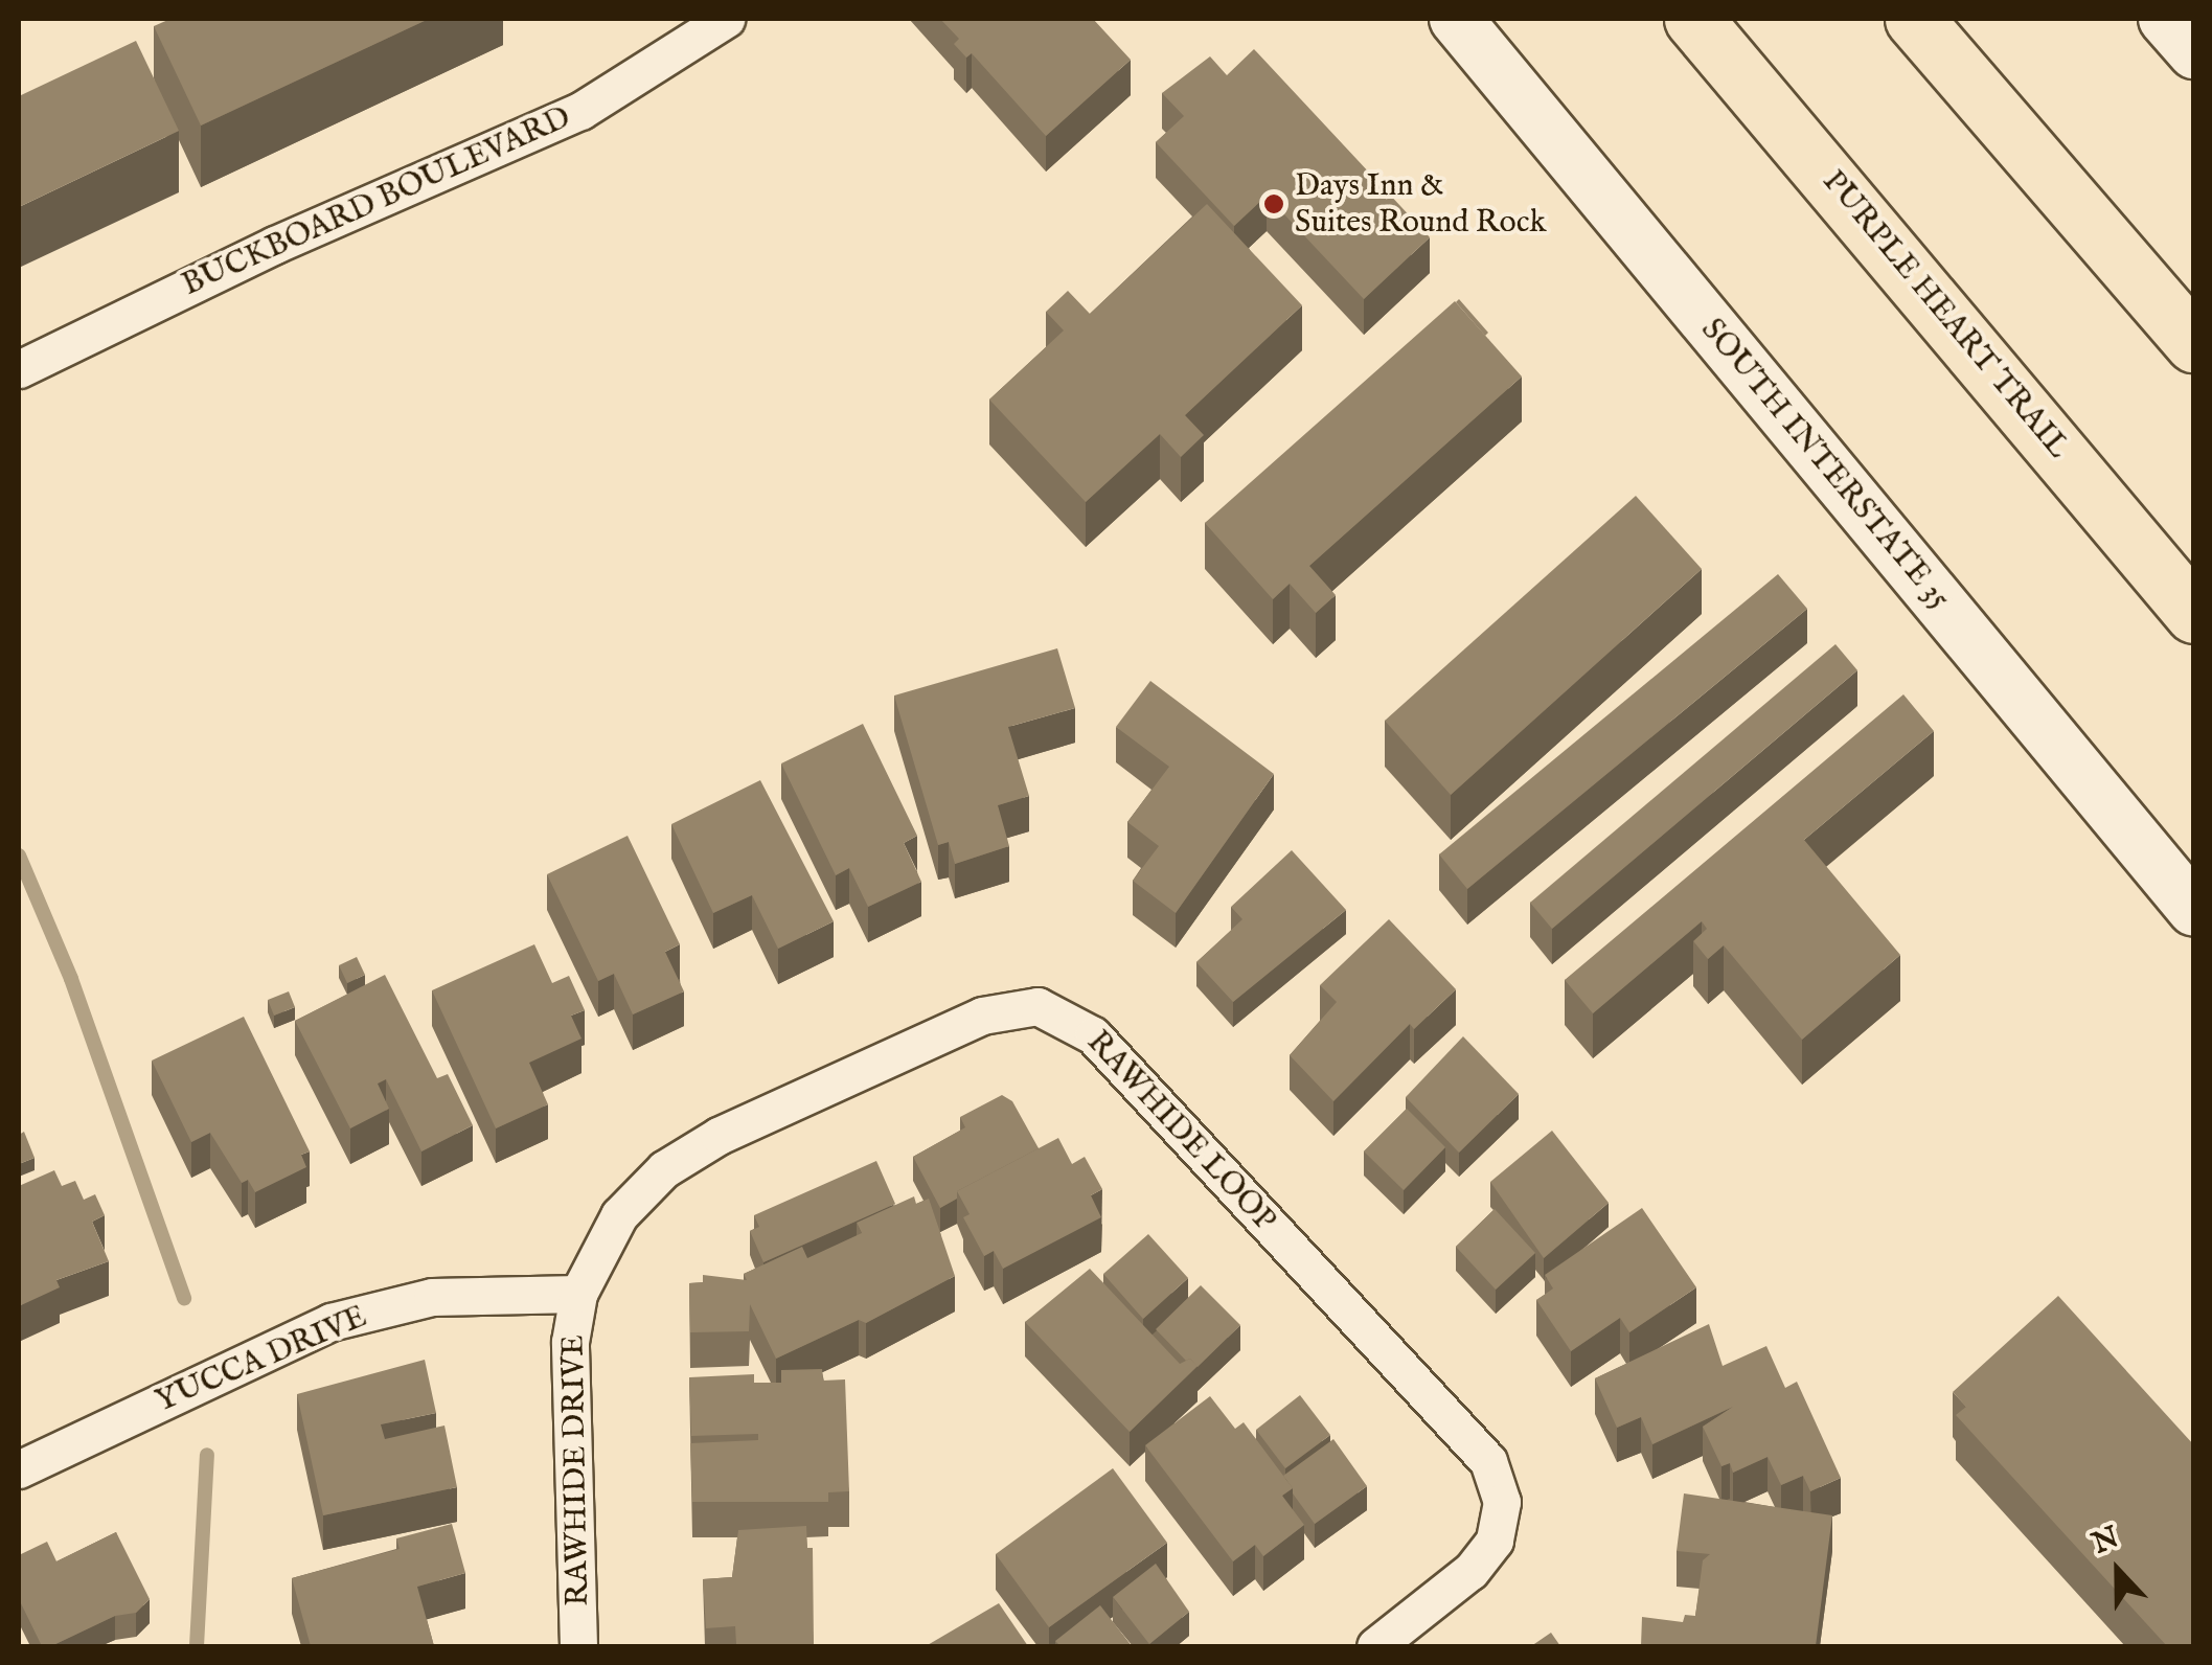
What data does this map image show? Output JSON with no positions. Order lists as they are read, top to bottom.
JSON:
{
  "streets": {
    "highway": ["PURPLE HEART TRAIL"],
    "main road": ["SOUTH INTERSTATE 35"],
    "street": [
      "BUCKBOARD BOULEVARD",
      "RAWHIDE LOOP",
      "YUCCA DRIVE",
      "RAWHIDE DRIVE"
    ]
  },
  "crossings": [
    ["RAWHIDE LOOP", "YUCCA DRIVE"],
    ["RAWHIDE LOOP", "RAWHIDE DRIVE"],
    ["YUCCA DRIVE", "RAWHIDE DRIVE"]
  ],
  "places": ["Days Inn & Suites Round Rock"],
  "north": "top"
}
